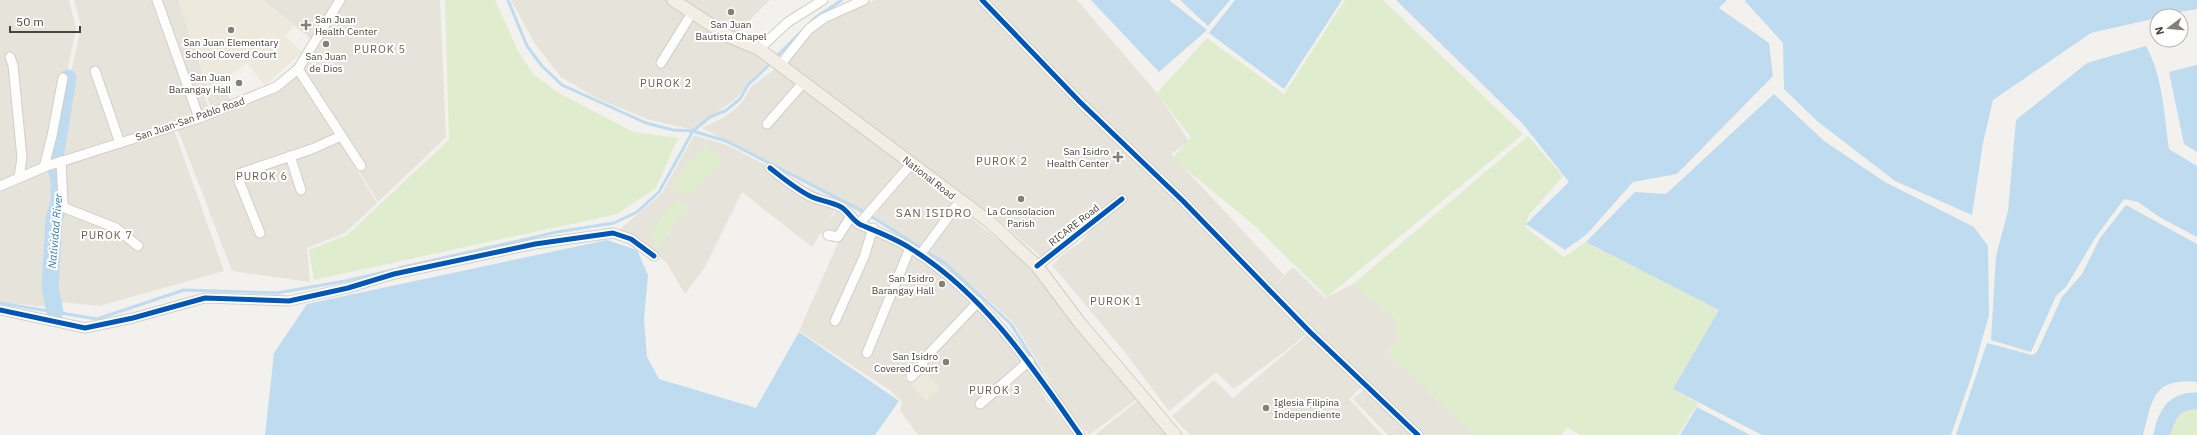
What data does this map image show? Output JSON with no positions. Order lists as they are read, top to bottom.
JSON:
{
  "streets": {
    "main road": ["National Road"],
    "street": ["San Juan-San Pablo Road", "RICARE Road"]
  },
  "crossings": [
    ["National Road", "RICARE Road"]
  ],
  "districts": [
    "PUROK 5",
    "PUROK 2",
    "PUROK 2",
    "PUROK 6",
    "SAN ISIDRO",
    "PUROK 7",
    "PUROK 1",
    "PUROK 3"
  ],
  "water": ["Natividad River"],
  "places": {
    "other": [
      "San Juan Bautista Chapel",
      "San Juan Elementary School Coverd Court",
      "San Juan de Dios",
      "San Juan Barangay Hall",
      "La Consolacion Parish",
      "San Isidro Barangay Hall",
      "San Isidro Covered Court",
      "Iglesia Filipina Independiente"
    ],
    "health": ["San Juan Health Center", "San Isidro Health Center"]
  },
  "scale_bar": "50 m",
  "north": "left"
}
